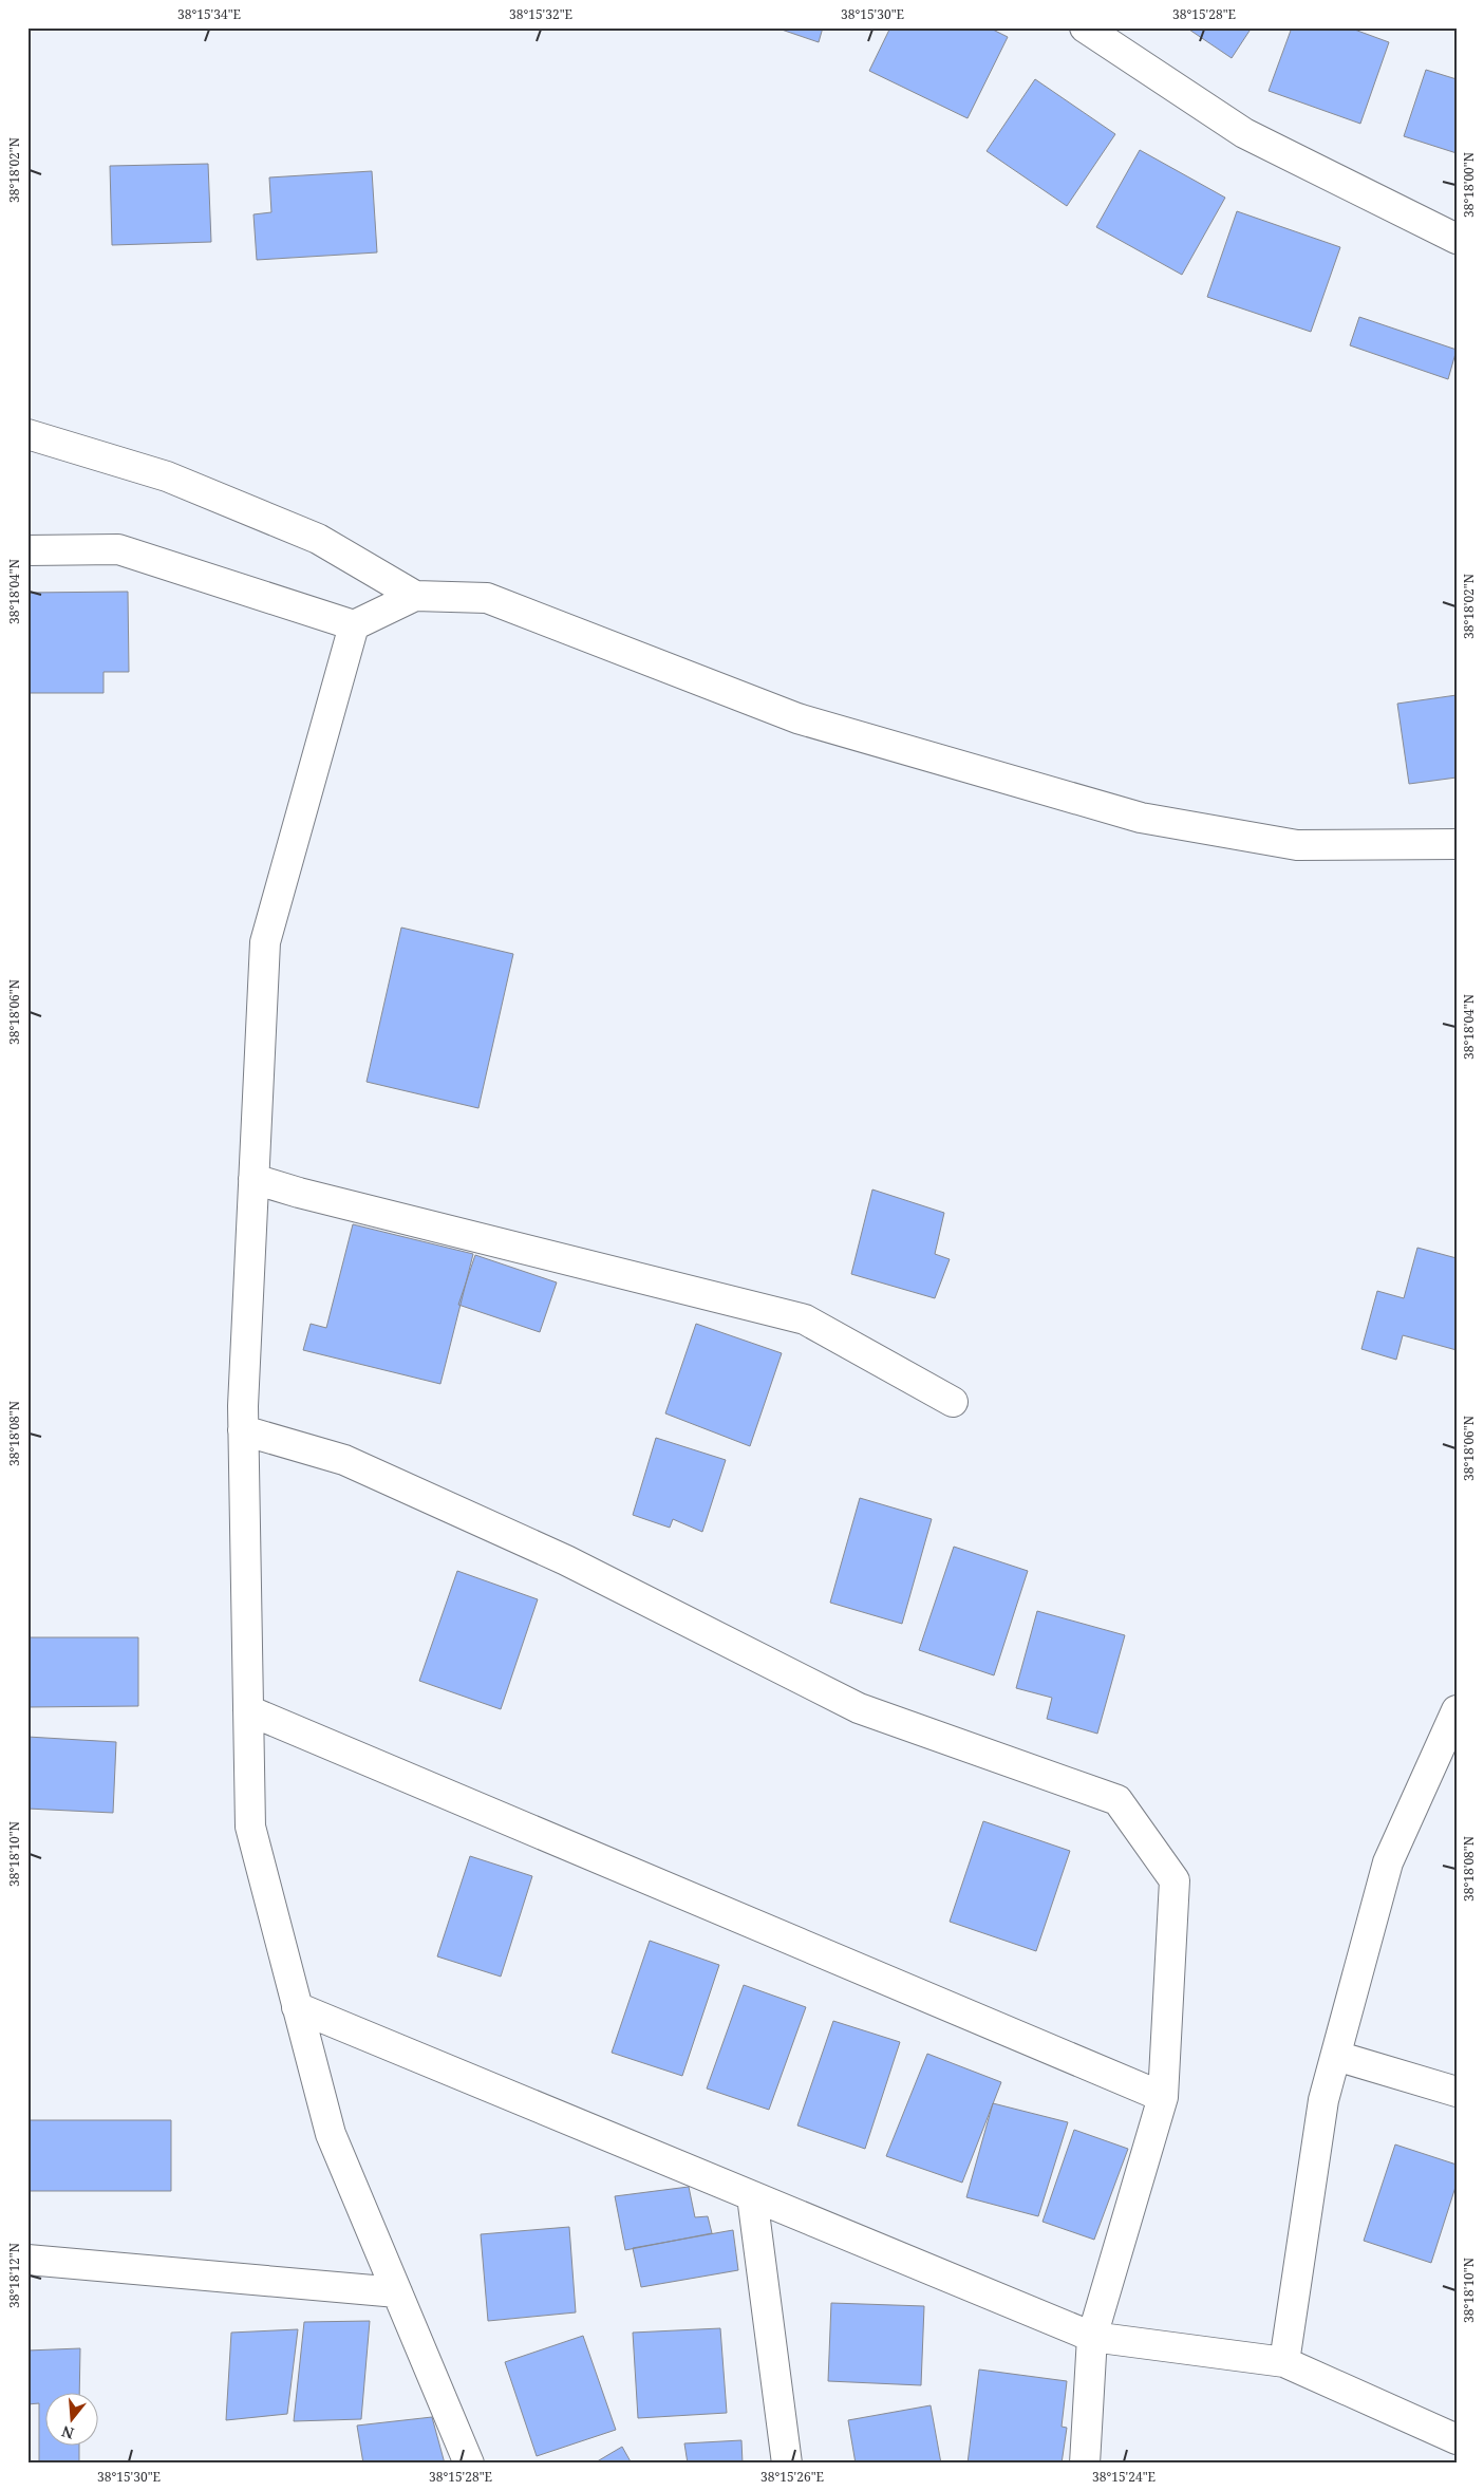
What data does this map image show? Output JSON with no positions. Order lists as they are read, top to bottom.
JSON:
{
  "north": "bottom",
  "coordinates": [
    "38°15'34\"E",
    "38°15'32\"E",
    "38°15'30\"E",
    "38°15'28\"E",
    "38°18'02\"N",
    "38°18'00\"N",
    "38°18'04\"N",
    "38°18'06\"N",
    "38°18'08\"N",
    "38°18'10\"N",
    "38°18'12\"N",
    "38°15'26\"E",
    "38°15'24\"E"
  ]
}
